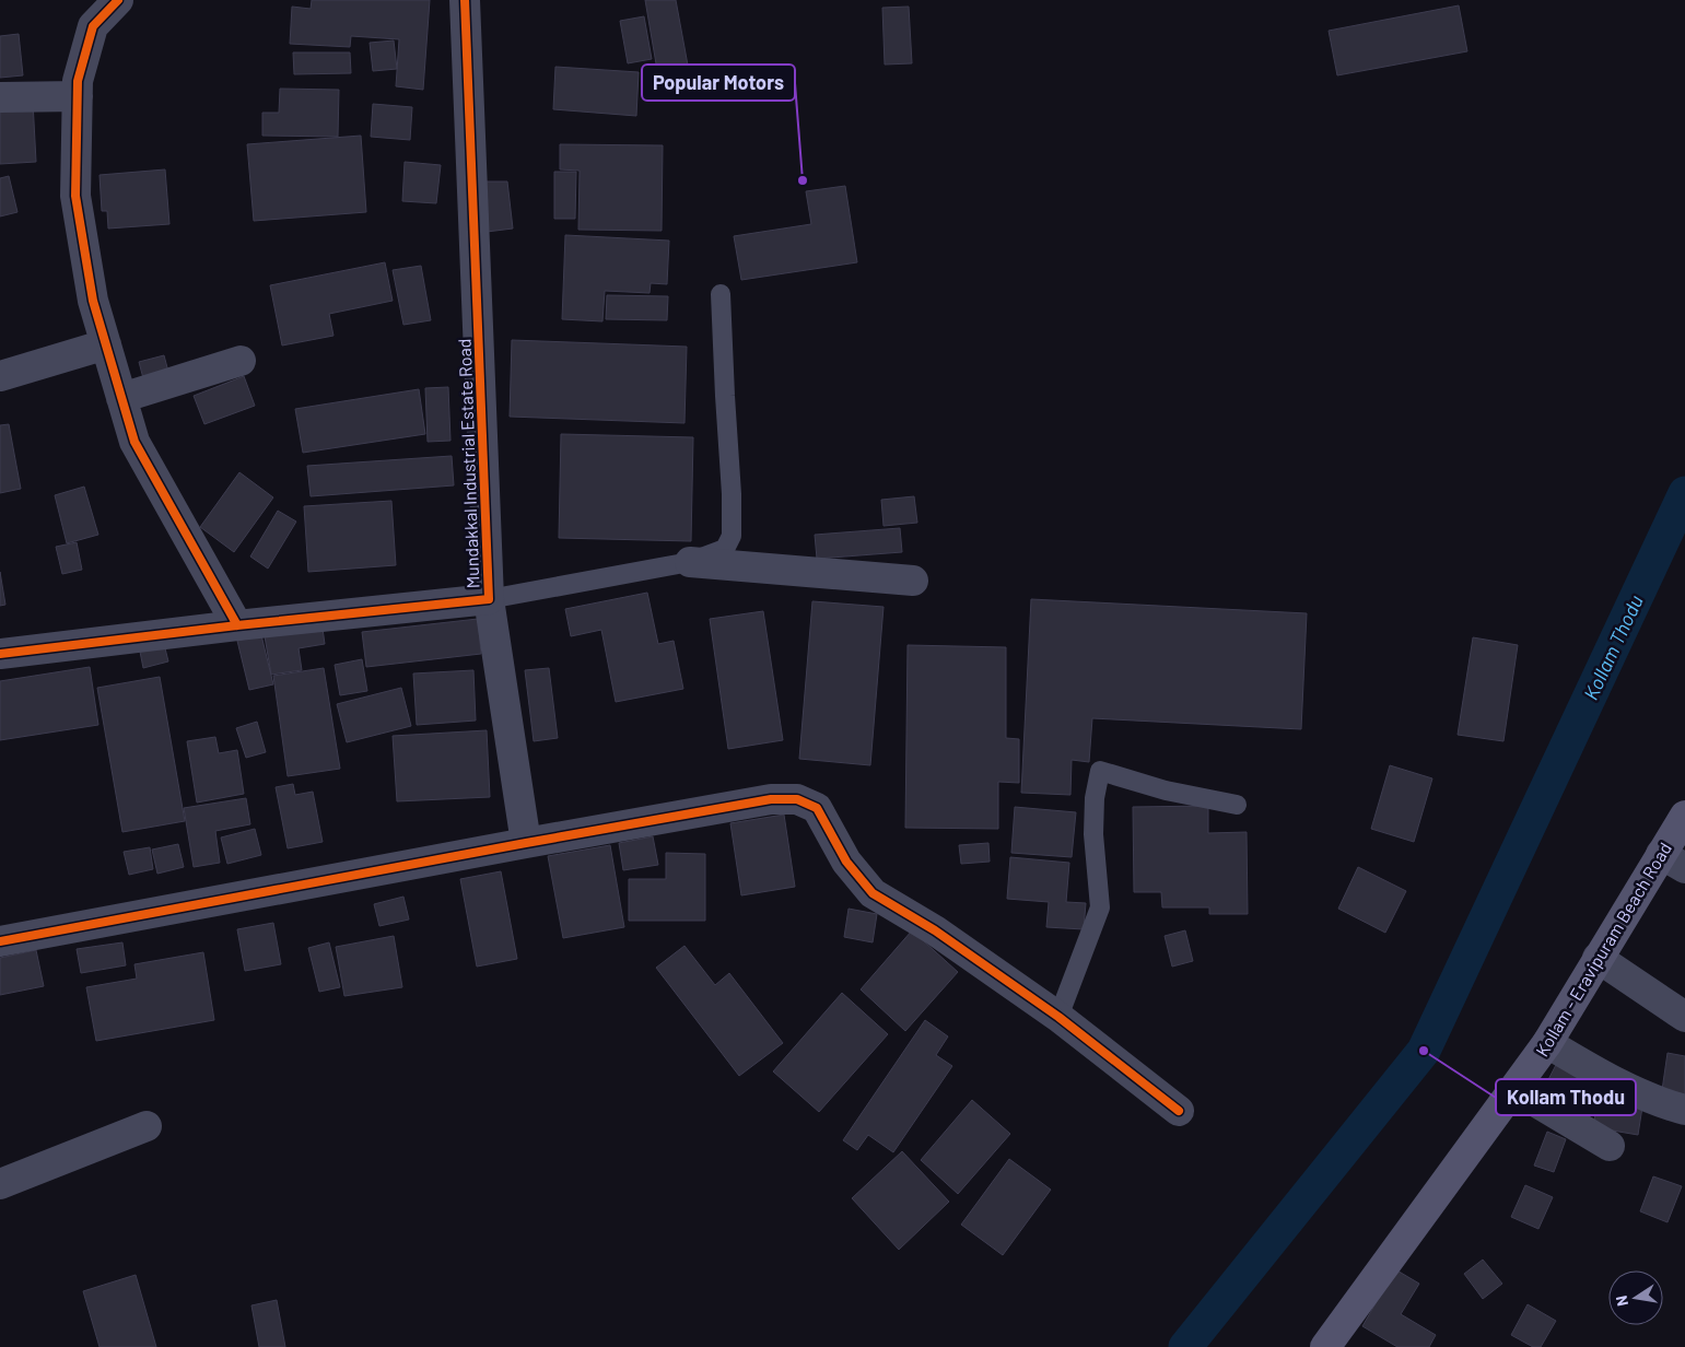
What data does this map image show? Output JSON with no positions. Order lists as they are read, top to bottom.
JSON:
{
  "streets": {
    "main road": ["Kollam - Eravipuram Beach Road"],
    "street": ["Mundakkal Industrial Estate Road"]
  },
  "water": ["Kollam Thodu"],
  "places": ["Popular Motors", "Kollam Thodu"],
  "north": "left"
}
